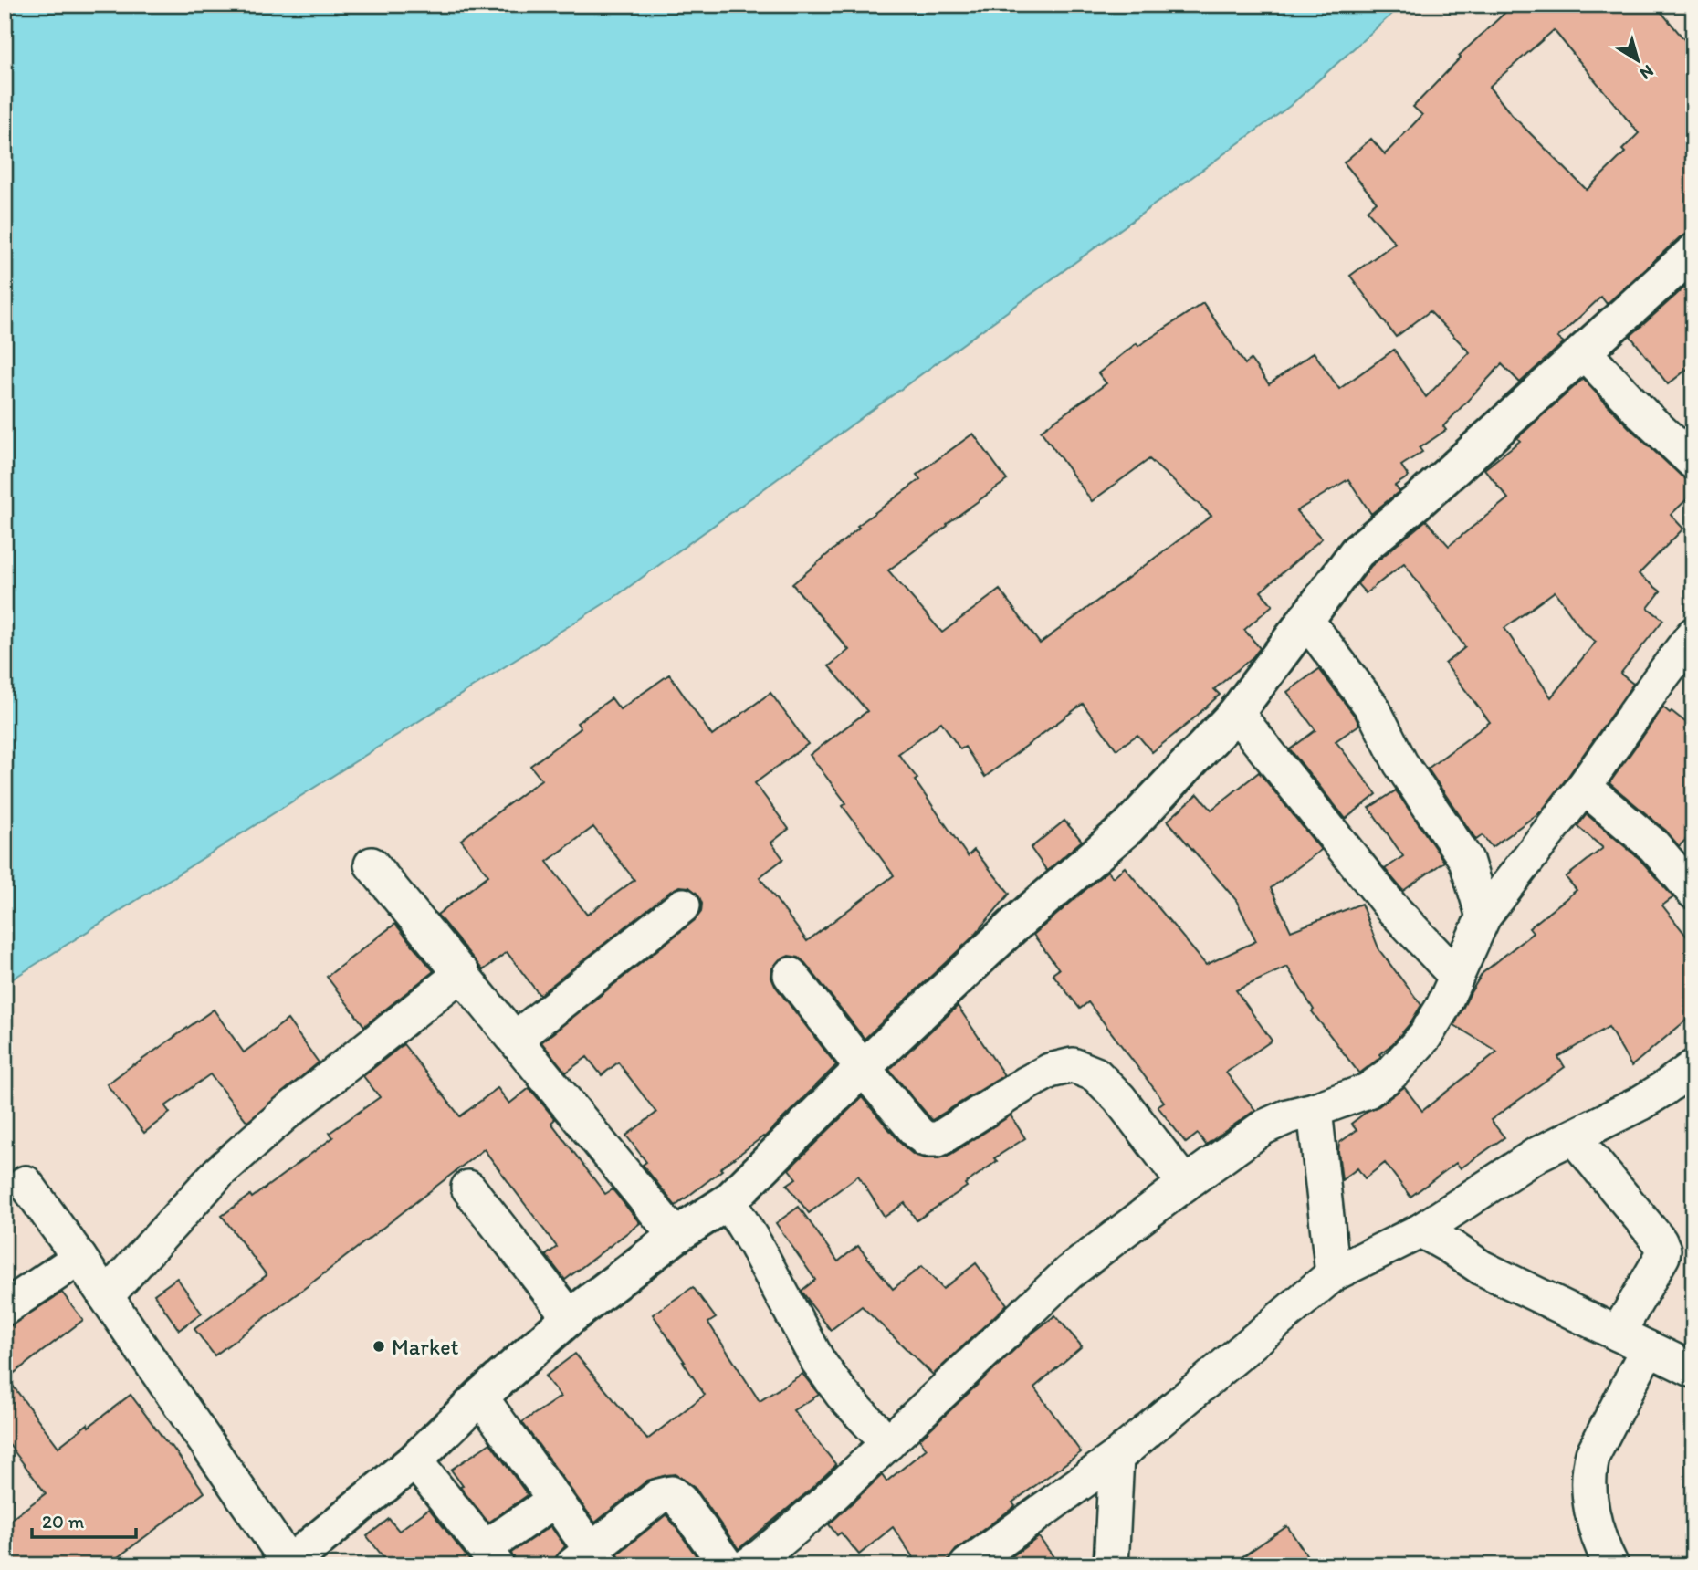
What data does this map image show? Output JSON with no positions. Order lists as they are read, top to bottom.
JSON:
{
  "places": ["Market"],
  "scale_bar": "20 m",
  "north": "bottom right"
}
